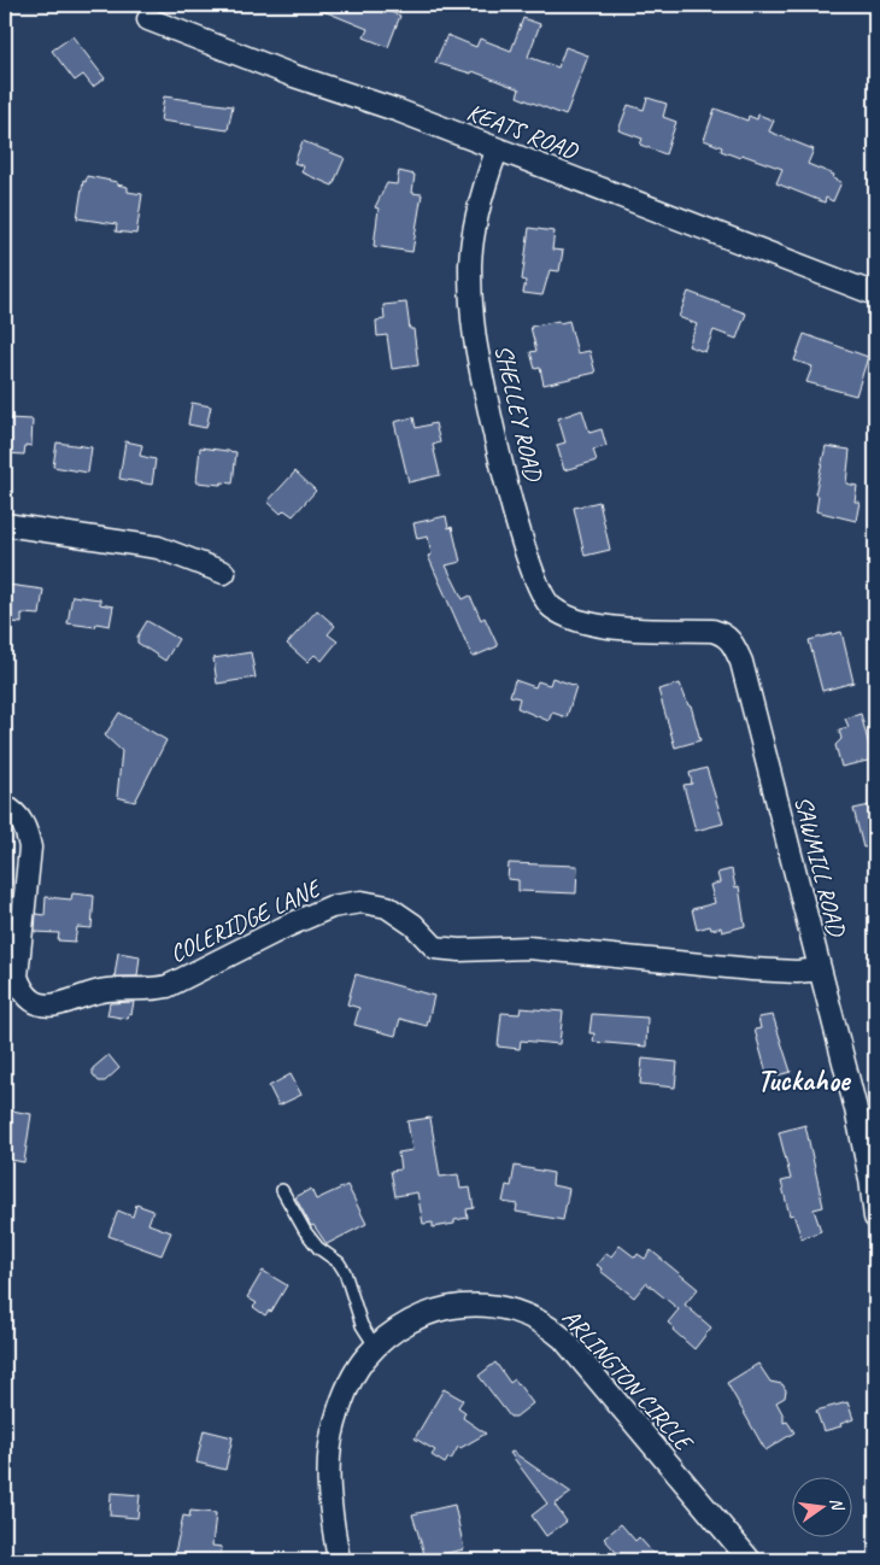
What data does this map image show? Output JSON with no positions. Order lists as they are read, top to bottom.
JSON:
{
  "streets": {
    "street": [
      "KEATS ROAD",
      "SHELLEY ROAD",
      "SAWMILL ROAD",
      "COLERIDGE LANE",
      "ARLINGTON CIRCLE"
    ]
  },
  "crossings": [
    ["KEATS ROAD", "SHELLEY ROAD"],
    ["SHELLEY ROAD", "SAWMILL ROAD"],
    ["SAWMILL ROAD", "COLERIDGE LANE"]
  ],
  "districts": ["Tuckahoe"],
  "north": "right"
}
